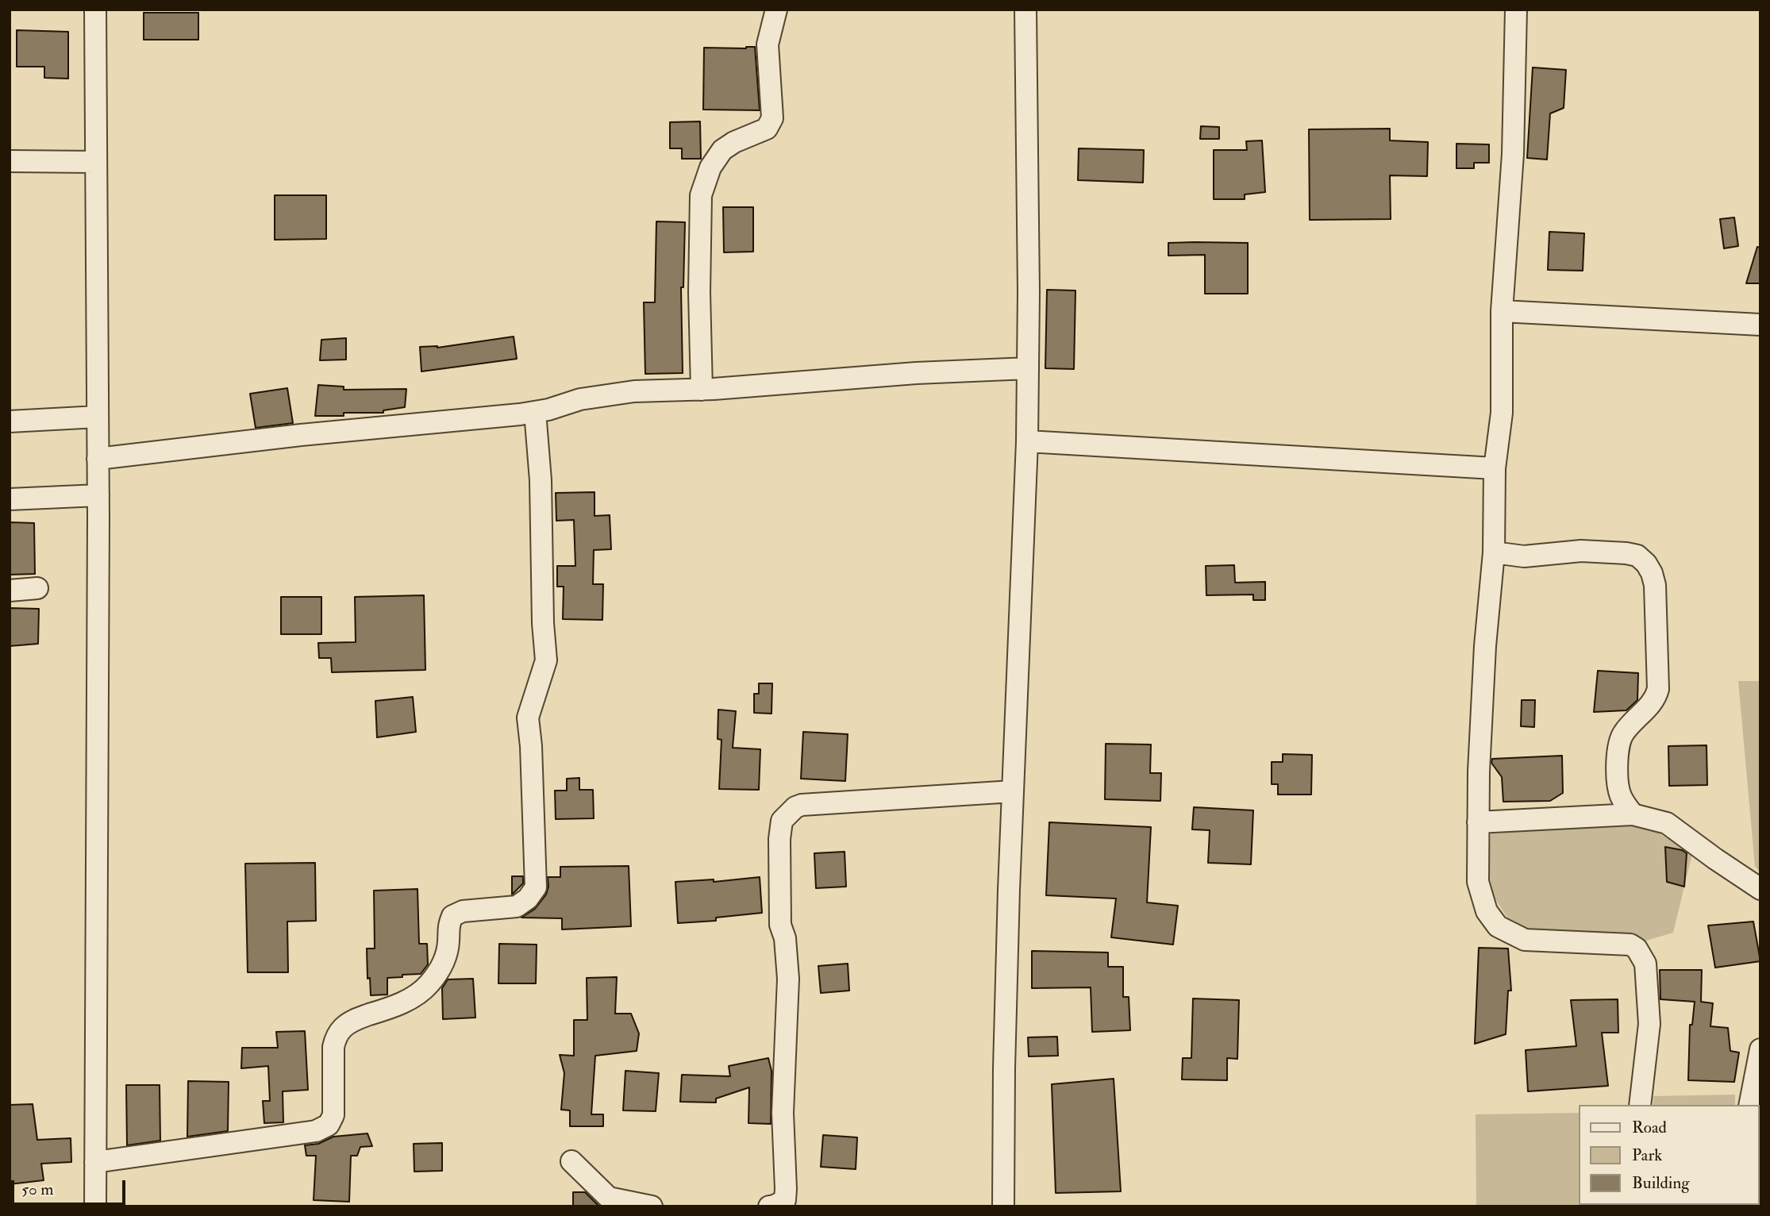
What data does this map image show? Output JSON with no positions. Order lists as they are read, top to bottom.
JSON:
{
  "legend": ["Road", "Park", "Building"],
  "scale_bar": "50 m"
}
